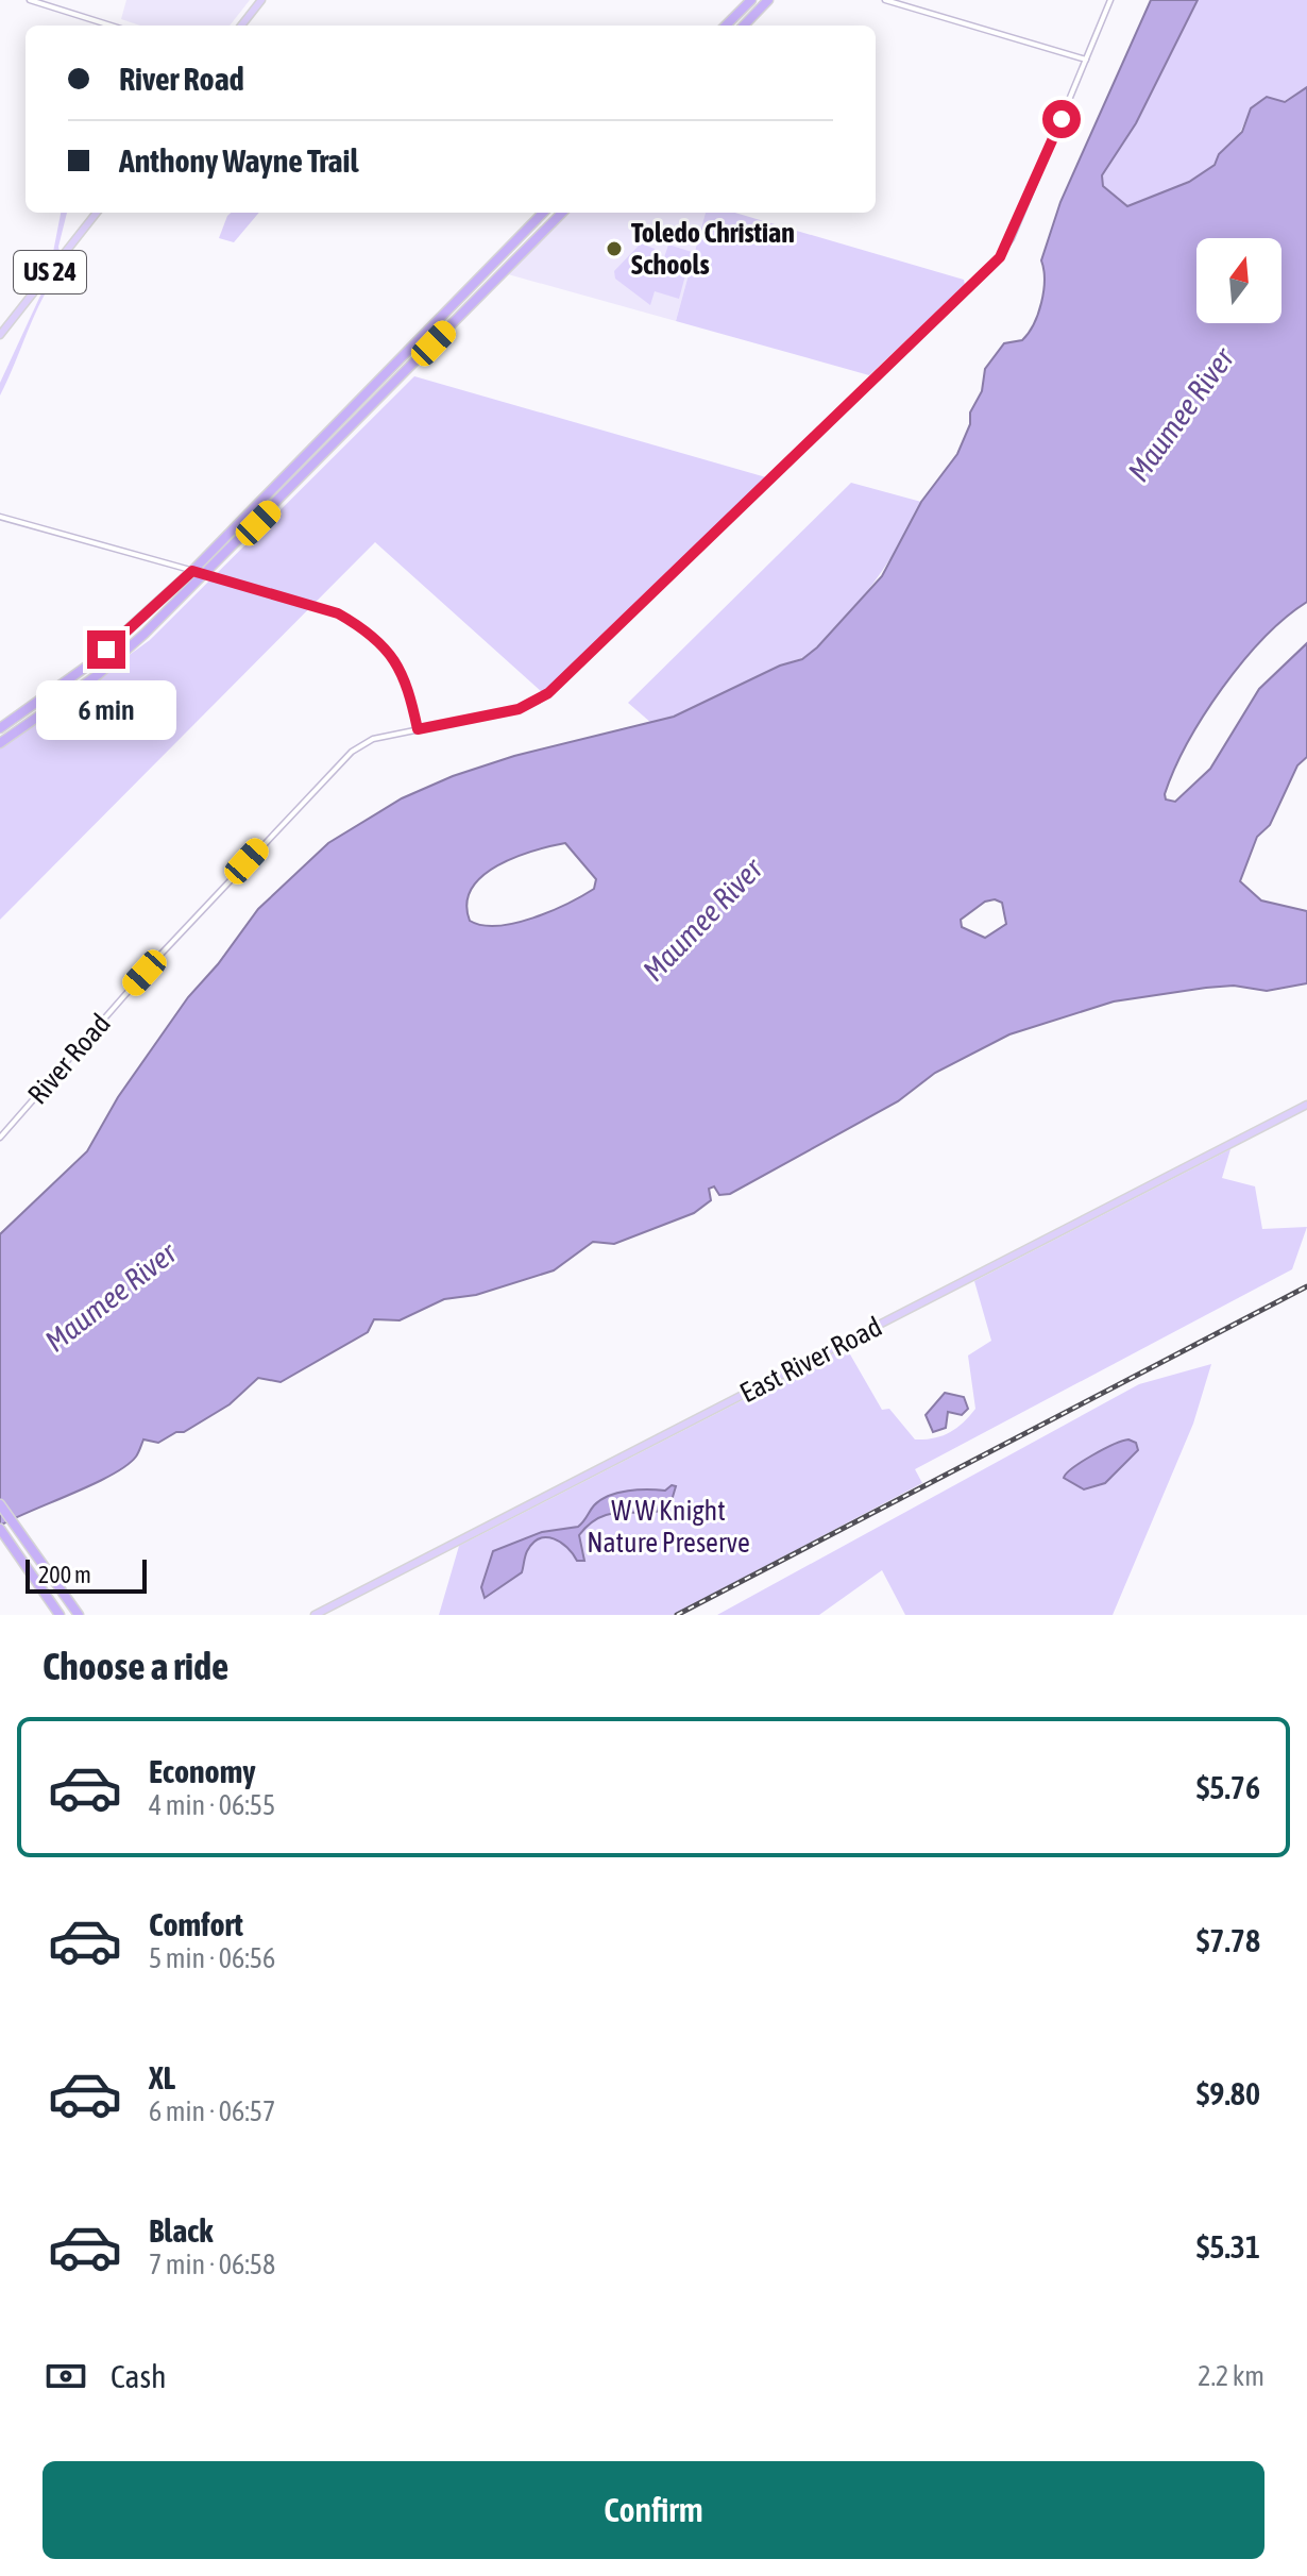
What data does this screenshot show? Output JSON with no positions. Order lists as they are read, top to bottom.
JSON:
{
  "streets": {
    "main road": ["US 24", "East River Road"],
    "street": ["River Road"]
  },
  "water": ["Maumee River"],
  "parks": ["W W Knight Nature Preserve"],
  "places": ["Toledo Christian Schools"],
  "scale_bar": "200 m",
  "north": "top",
  "page": {
    "banner": ["River Road", "Anthony Wayne Trail"],
    "bubble": "6 min",
    "scale": "200 m",
    "heading": "Choose a ride",
    "list": [
      {
        "name": "Economy",
        "note": "4 min · 06:55",
        "value": "$5.76"
      },
      {
        "name": "Comfort",
        "note": "5 min · 06:56",
        "value": "$7.78"
      },
      {
        "name": "XL",
        "note": "6 min · 06:57",
        "value": "$9.80"
      },
      {
        "name": "Black",
        "note": "7 min · 06:58",
        "value": "$5.31"
      }
    ],
    "pay": ["Cash", "2.2 km"],
    "buttons": "Confirm"
  }
}
